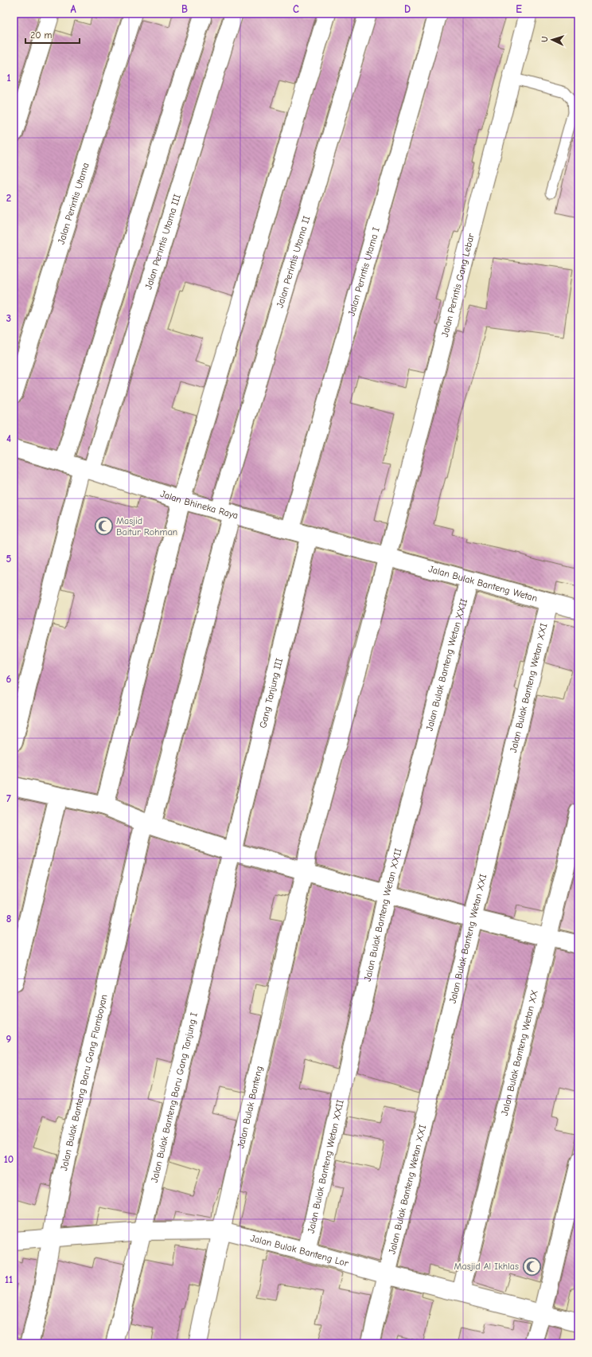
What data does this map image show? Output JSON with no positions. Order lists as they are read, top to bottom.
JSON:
{
  "streets": {
    "street": [
      "Jalan Perintis Utama",
      "Jalan Perintis Utama III",
      "Jalan Perintis Utama II",
      "Jalan Perintis Utama I",
      "Jalan Perintis Gang Lebar",
      "Jalan Bhineka Raya",
      "Jalan Bulak Banteng Wetan",
      "Jalan Bulak Banteng Wetan XXII",
      "Jalan Bulak Banteng Wetan XXI",
      "Gang Tanjung III",
      "Jalan Bulak Banteng Wetan XX",
      "Jalan Bulak Banteng Baru Gang Flamboyan",
      "Jalan Bulak Banteng Baru Gang Tanjung I",
      "Jalan Bulak Banteng",
      "Jalan Bulak Banteng Lor"
    ]
  },
  "crossings": [
    ["Jalan Perintis Utama III", "Jalan Bhineka Raya"],
    ["Jalan Perintis Utama II", "Jalan Bhineka Raya"],
    ["Jalan Perintis Utama II", "Jalan Bulak Banteng Baru Gang Flamboyan"],
    ["Jalan Perintis Utama I", "Jalan Bhineka Raya"],
    ["Jalan Perintis Gang Lebar", "Jalan Bhineka Raya"],
    ["Jalan Perintis Gang Lebar", "Jalan Bulak Banteng Wetan"],
    ["Jalan Perintis Gang Lebar", "Jalan Bulak Banteng"],
    ["Jalan Bhineka Raya", "Jalan Bulak Banteng Wetan"],
    ["Jalan Bhineka Raya", "Gang Tanjung III"],
    ["Jalan Bulak Banteng Wetan", "Jalan Bulak Banteng Wetan XXII"],
    ["Jalan Bulak Banteng Wetan", "Jalan Bulak Banteng Wetan XXI"],
    ["Jalan Bulak Banteng Wetan XXII", "Jalan Bulak Banteng Lor"],
    ["Jalan Bulak Banteng Wetan XXI", "Jalan Bulak Banteng Lor"],
    ["Gang Tanjung III", "Jalan Bulak Banteng Baru Gang Tanjung I"],
    ["Jalan Bulak Banteng Wetan XX", "Jalan Bulak Banteng Lor"],
    ["Jalan Bulak Banteng Baru Gang Flamboyan", "Jalan Bulak Banteng Lor"],
    ["Jalan Bulak Banteng Baru Gang Tanjung I", "Jalan Bulak Banteng Lor"],
    ["Jalan Bulak Banteng", "Jalan Bulak Banteng Lor"]
  ],
  "places": {
    "mosque": ["Masjid Baitur Rohman", "Masjid Al Ikhlas"]
  },
  "scale_bar": "20 m",
  "north": "left",
  "grid": {
    "columns": [
      "A",
      "B",
      "C",
      "D",
      "E"
    ],
    "rows": [
      "1",
      "2",
      "3",
      "4",
      "5",
      "6",
      "7",
      "8",
      "9",
      "10",
      "11"
    ]
  }
}
